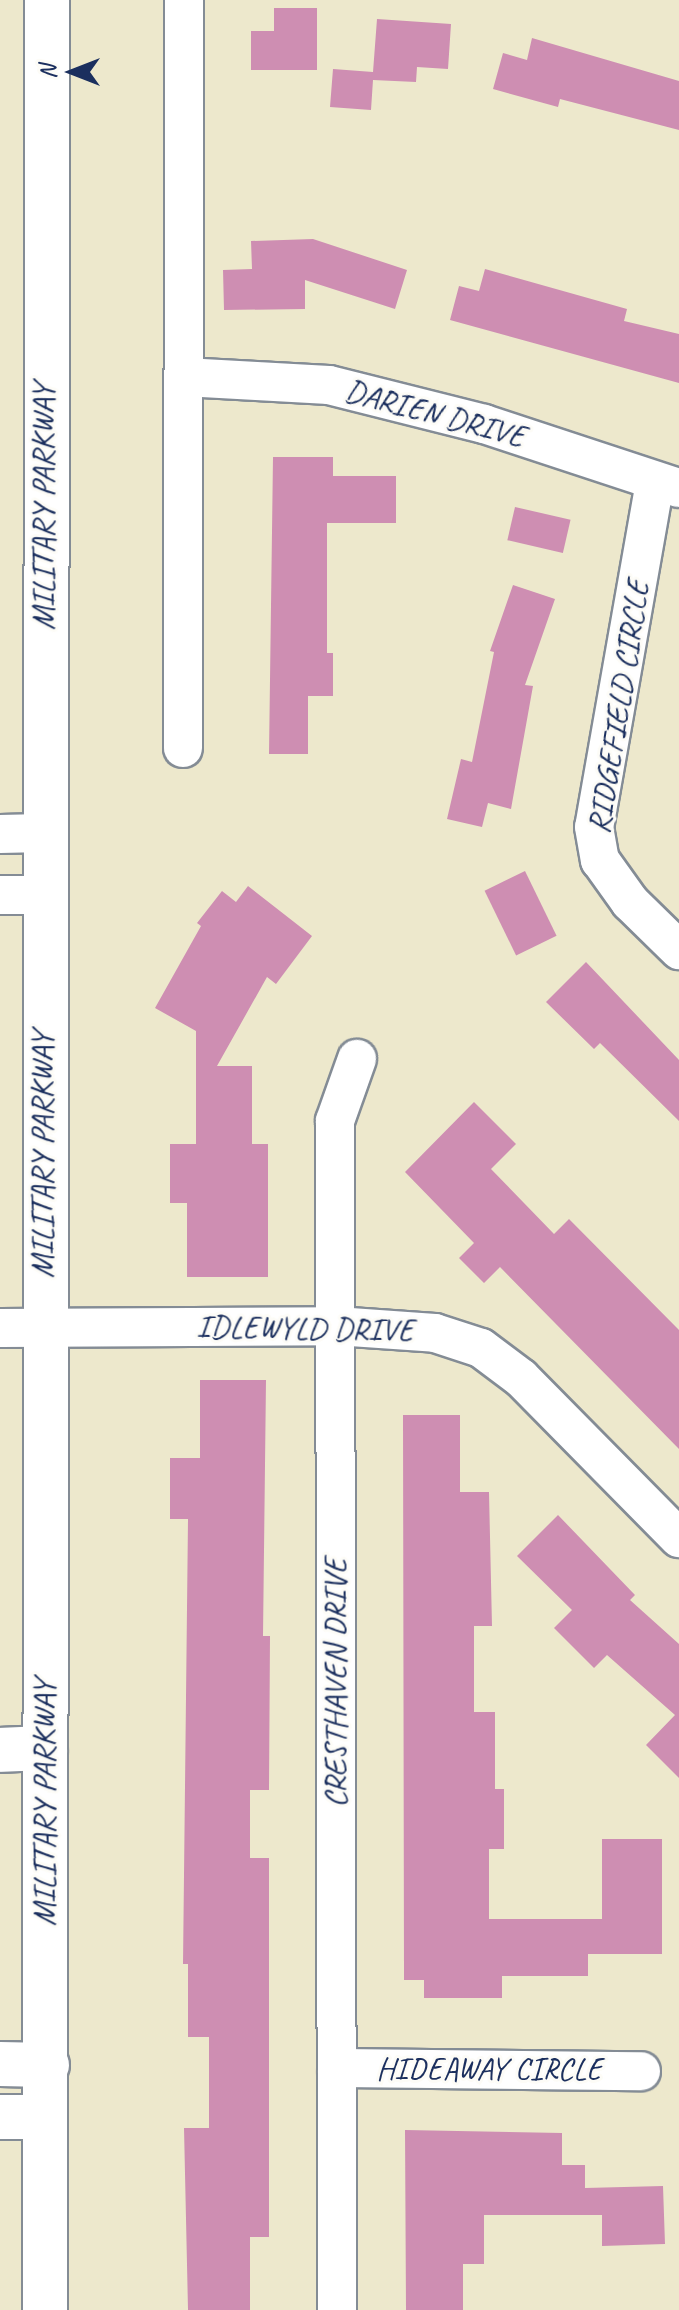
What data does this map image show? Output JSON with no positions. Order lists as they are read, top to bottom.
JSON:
{
  "streets": {
    "main road": ["MILITARY PARKWAY"],
    "street": [
      "DARIEN DRIVE",
      "RIDGEFIELD CIRCLE",
      "IDLEWYLD DRIVE",
      "CRESTHAVEN DRIVE",
      "HIDEAWAY CIRCLE"
    ]
  },
  "crossings": [
    ["DARIEN DRIVE", "RIDGEFIELD CIRCLE"],
    ["MILITARY PARKWAY", "IDLEWYLD DRIVE"],
    ["IDLEWYLD DRIVE", "CRESTHAVEN DRIVE"],
    ["CRESTHAVEN DRIVE", "HIDEAWAY CIRCLE"]
  ],
  "north": "left"
}
